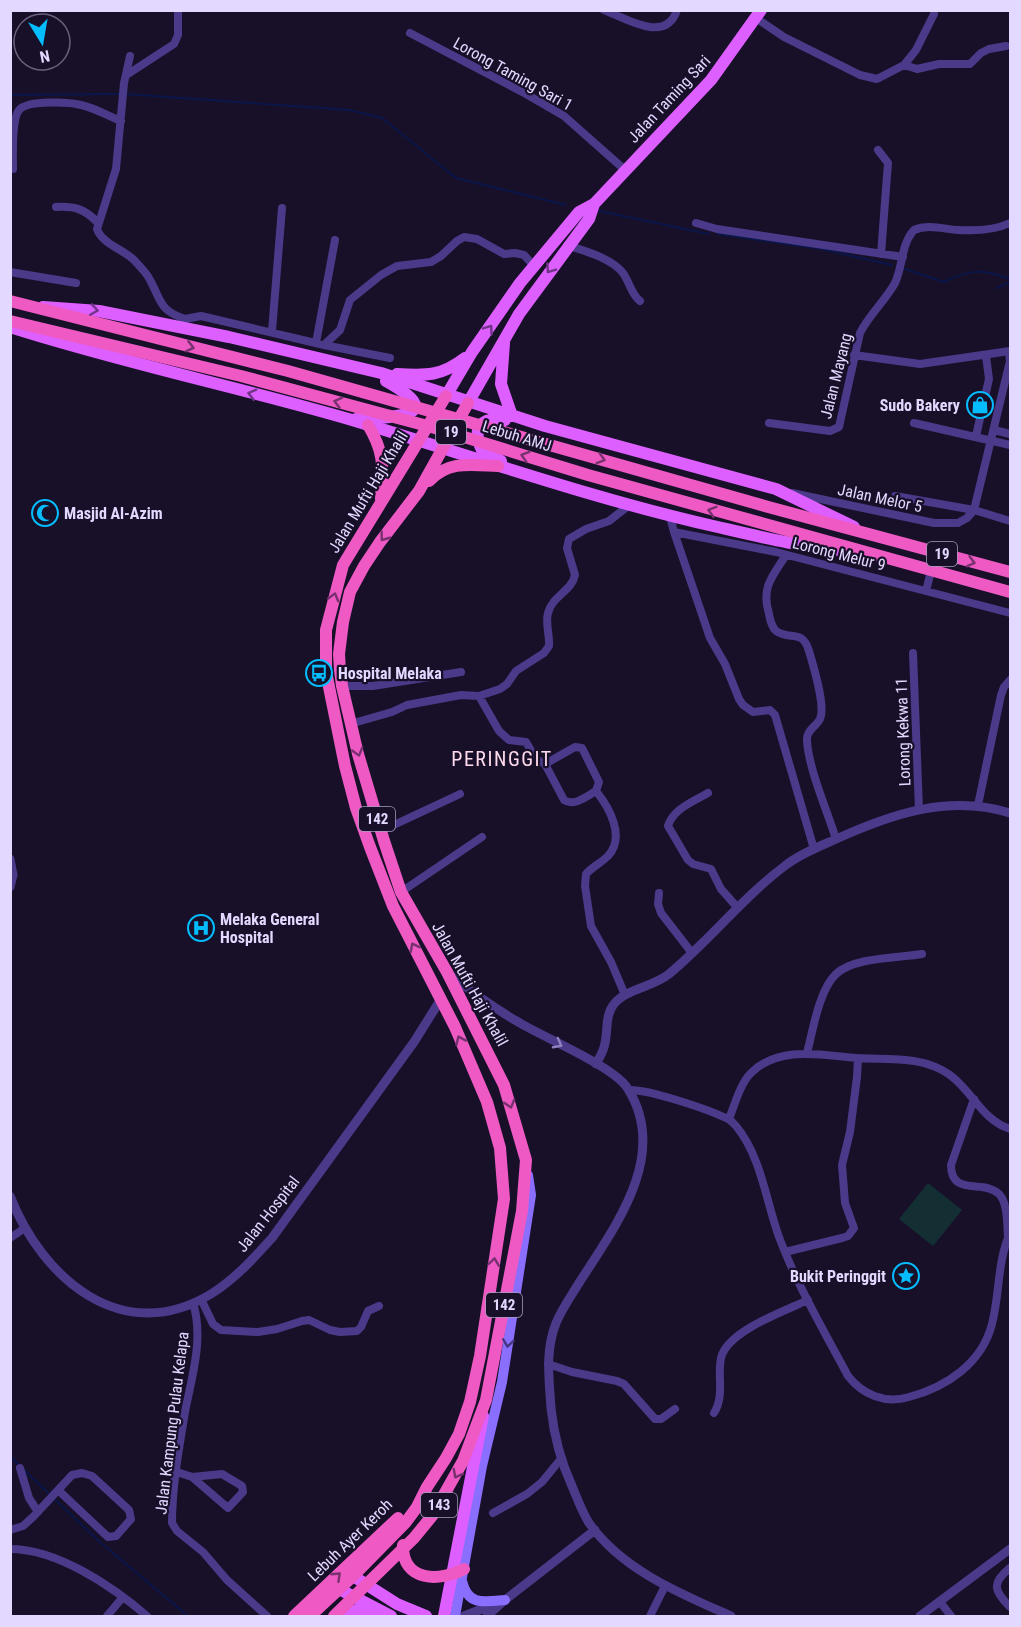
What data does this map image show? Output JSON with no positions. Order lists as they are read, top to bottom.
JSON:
{
  "streets": {
    "highway": [
      "19",
      "Lebuh AMJ",
      "Jalan Mufti Haji Khalil",
      "142",
      "143",
      "Lebuh Ayer Keroh"
    ],
    "main road": ["Jalan Taming Sari"],
    "street": [
      "Lorong Taming Sari 1",
      "Jalan Mayang",
      "Jalan Melor 5",
      "Lorong Melur 9",
      "Lorong Kekwa 11",
      "Jalan Hospital",
      "Jalan Kampung Pulau Kelapa"
    ]
  },
  "crossings": [
    ["Lorong Taming Sari 1", "Jalan Taming Sari"],
    ["Jalan Taming Sari", "Jalan Mufti Haji Khalil"],
    ["Jalan Mufti Haji Khalil", "142"],
    ["Jalan Mufti Haji Khalil", "Jalan Hospital"],
    ["Jalan Mufti Haji Khalil", "143"],
    ["142", "143"],
    ["Jalan Hospital", "Jalan Kampung Pulau Kelapa"],
    ["143", "Lebuh Ayer Keroh"]
  ],
  "districts": ["PERINGGIT"],
  "places": {
    "shop": ["Sudo Bakery"],
    "mosque": ["Masjid Al-Azim"],
    "bus stop": ["Hospital Melaka"],
    "hospital": ["Melaka General Hospital"],
    "place": ["Bukit Peringgit"]
  },
  "north": "bottom"
}
